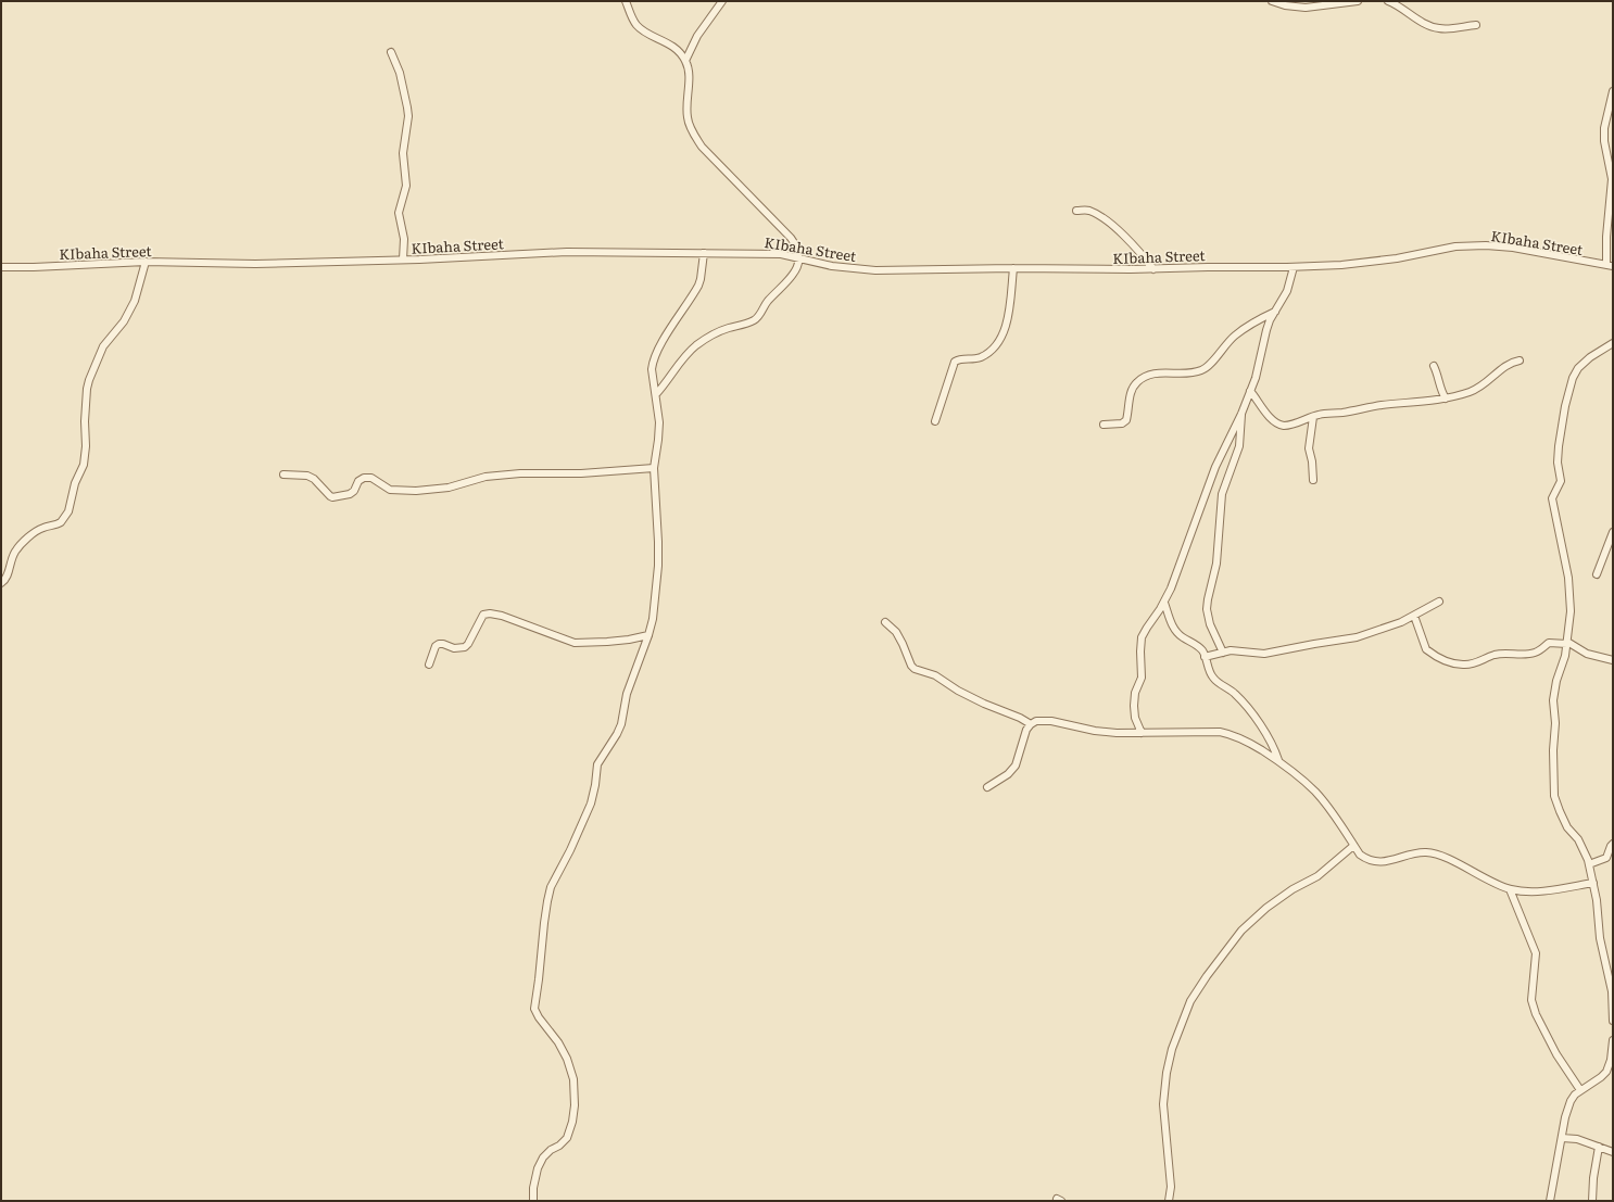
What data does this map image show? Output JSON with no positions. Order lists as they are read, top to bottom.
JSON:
{
  "streets": {
    "street": ["KIbaha Street"]
  }
}
